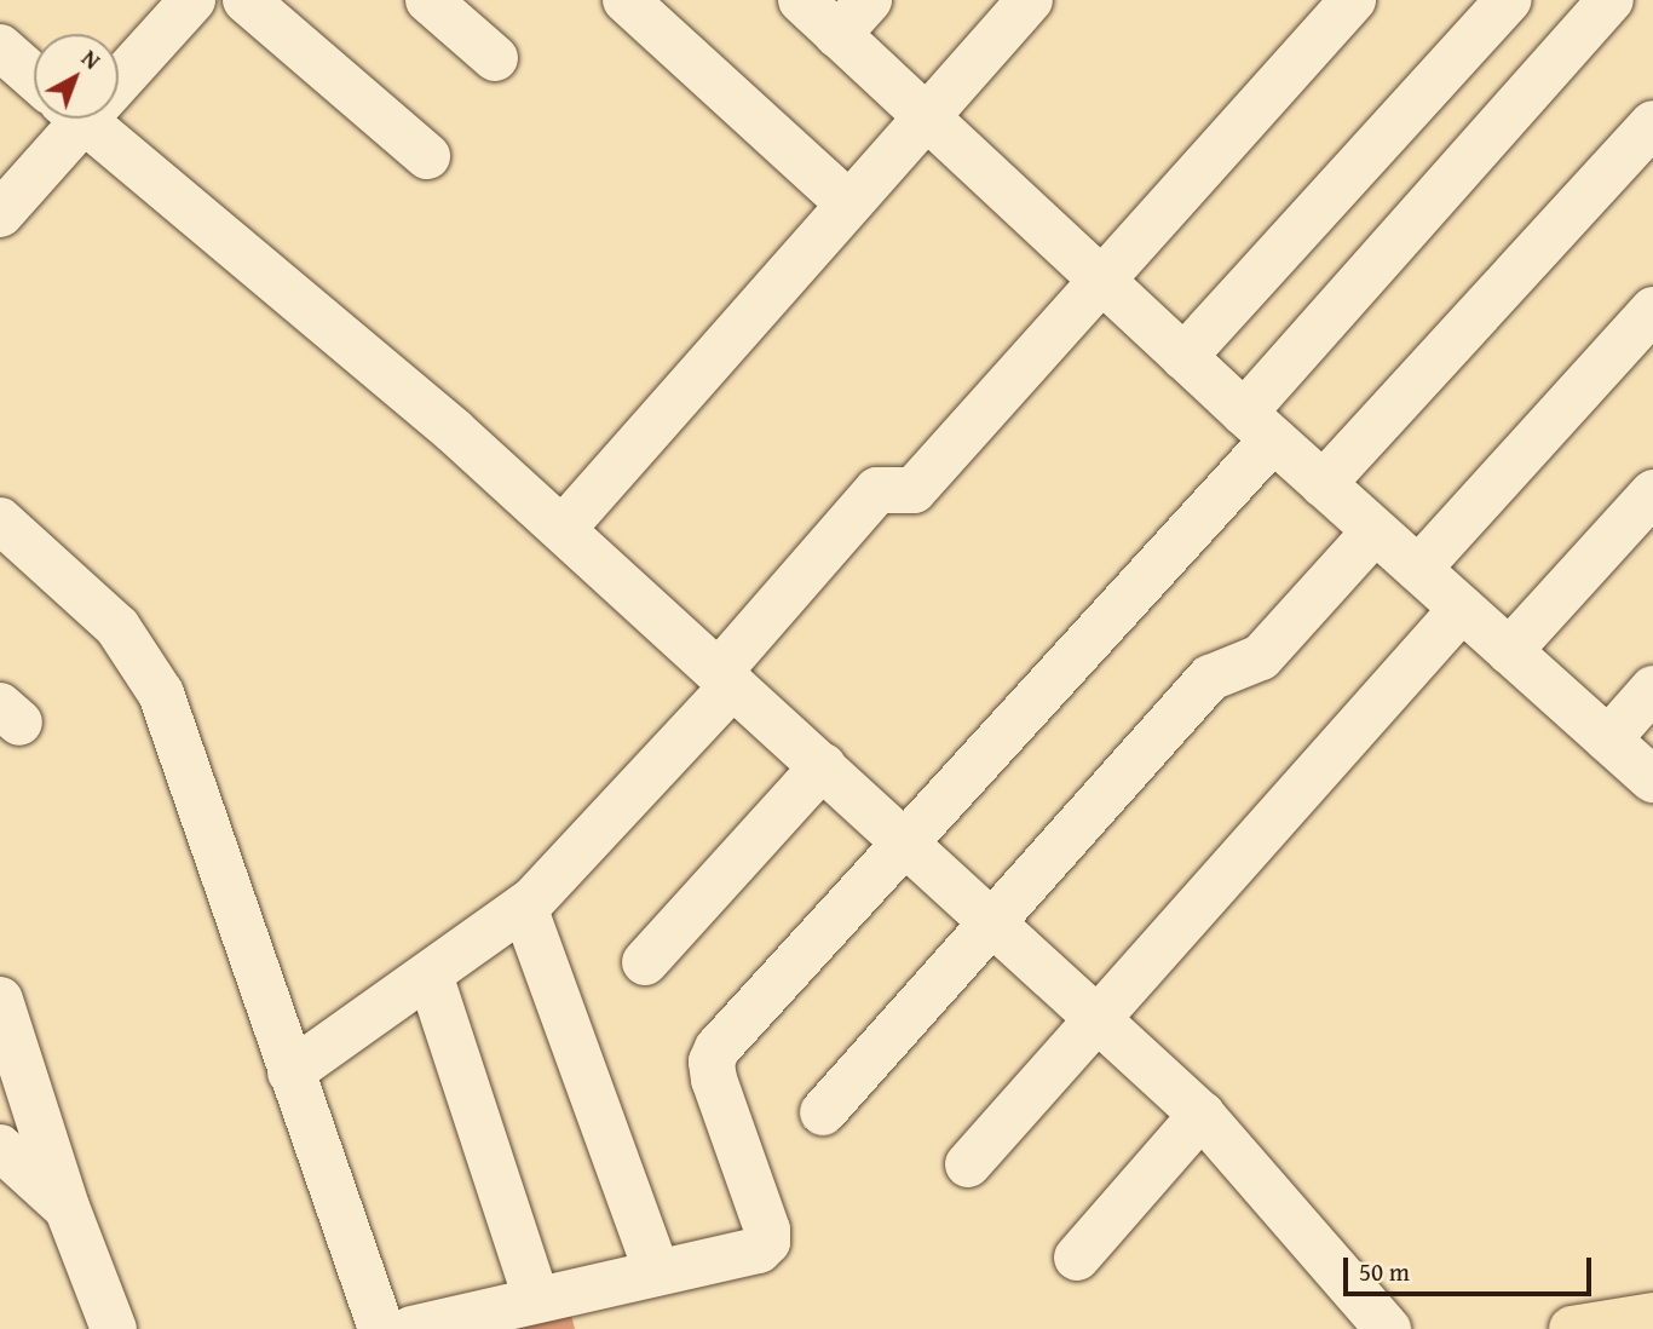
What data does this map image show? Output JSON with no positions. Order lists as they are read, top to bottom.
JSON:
{
  "scale_bar": "50 m",
  "north": "top right"
}
